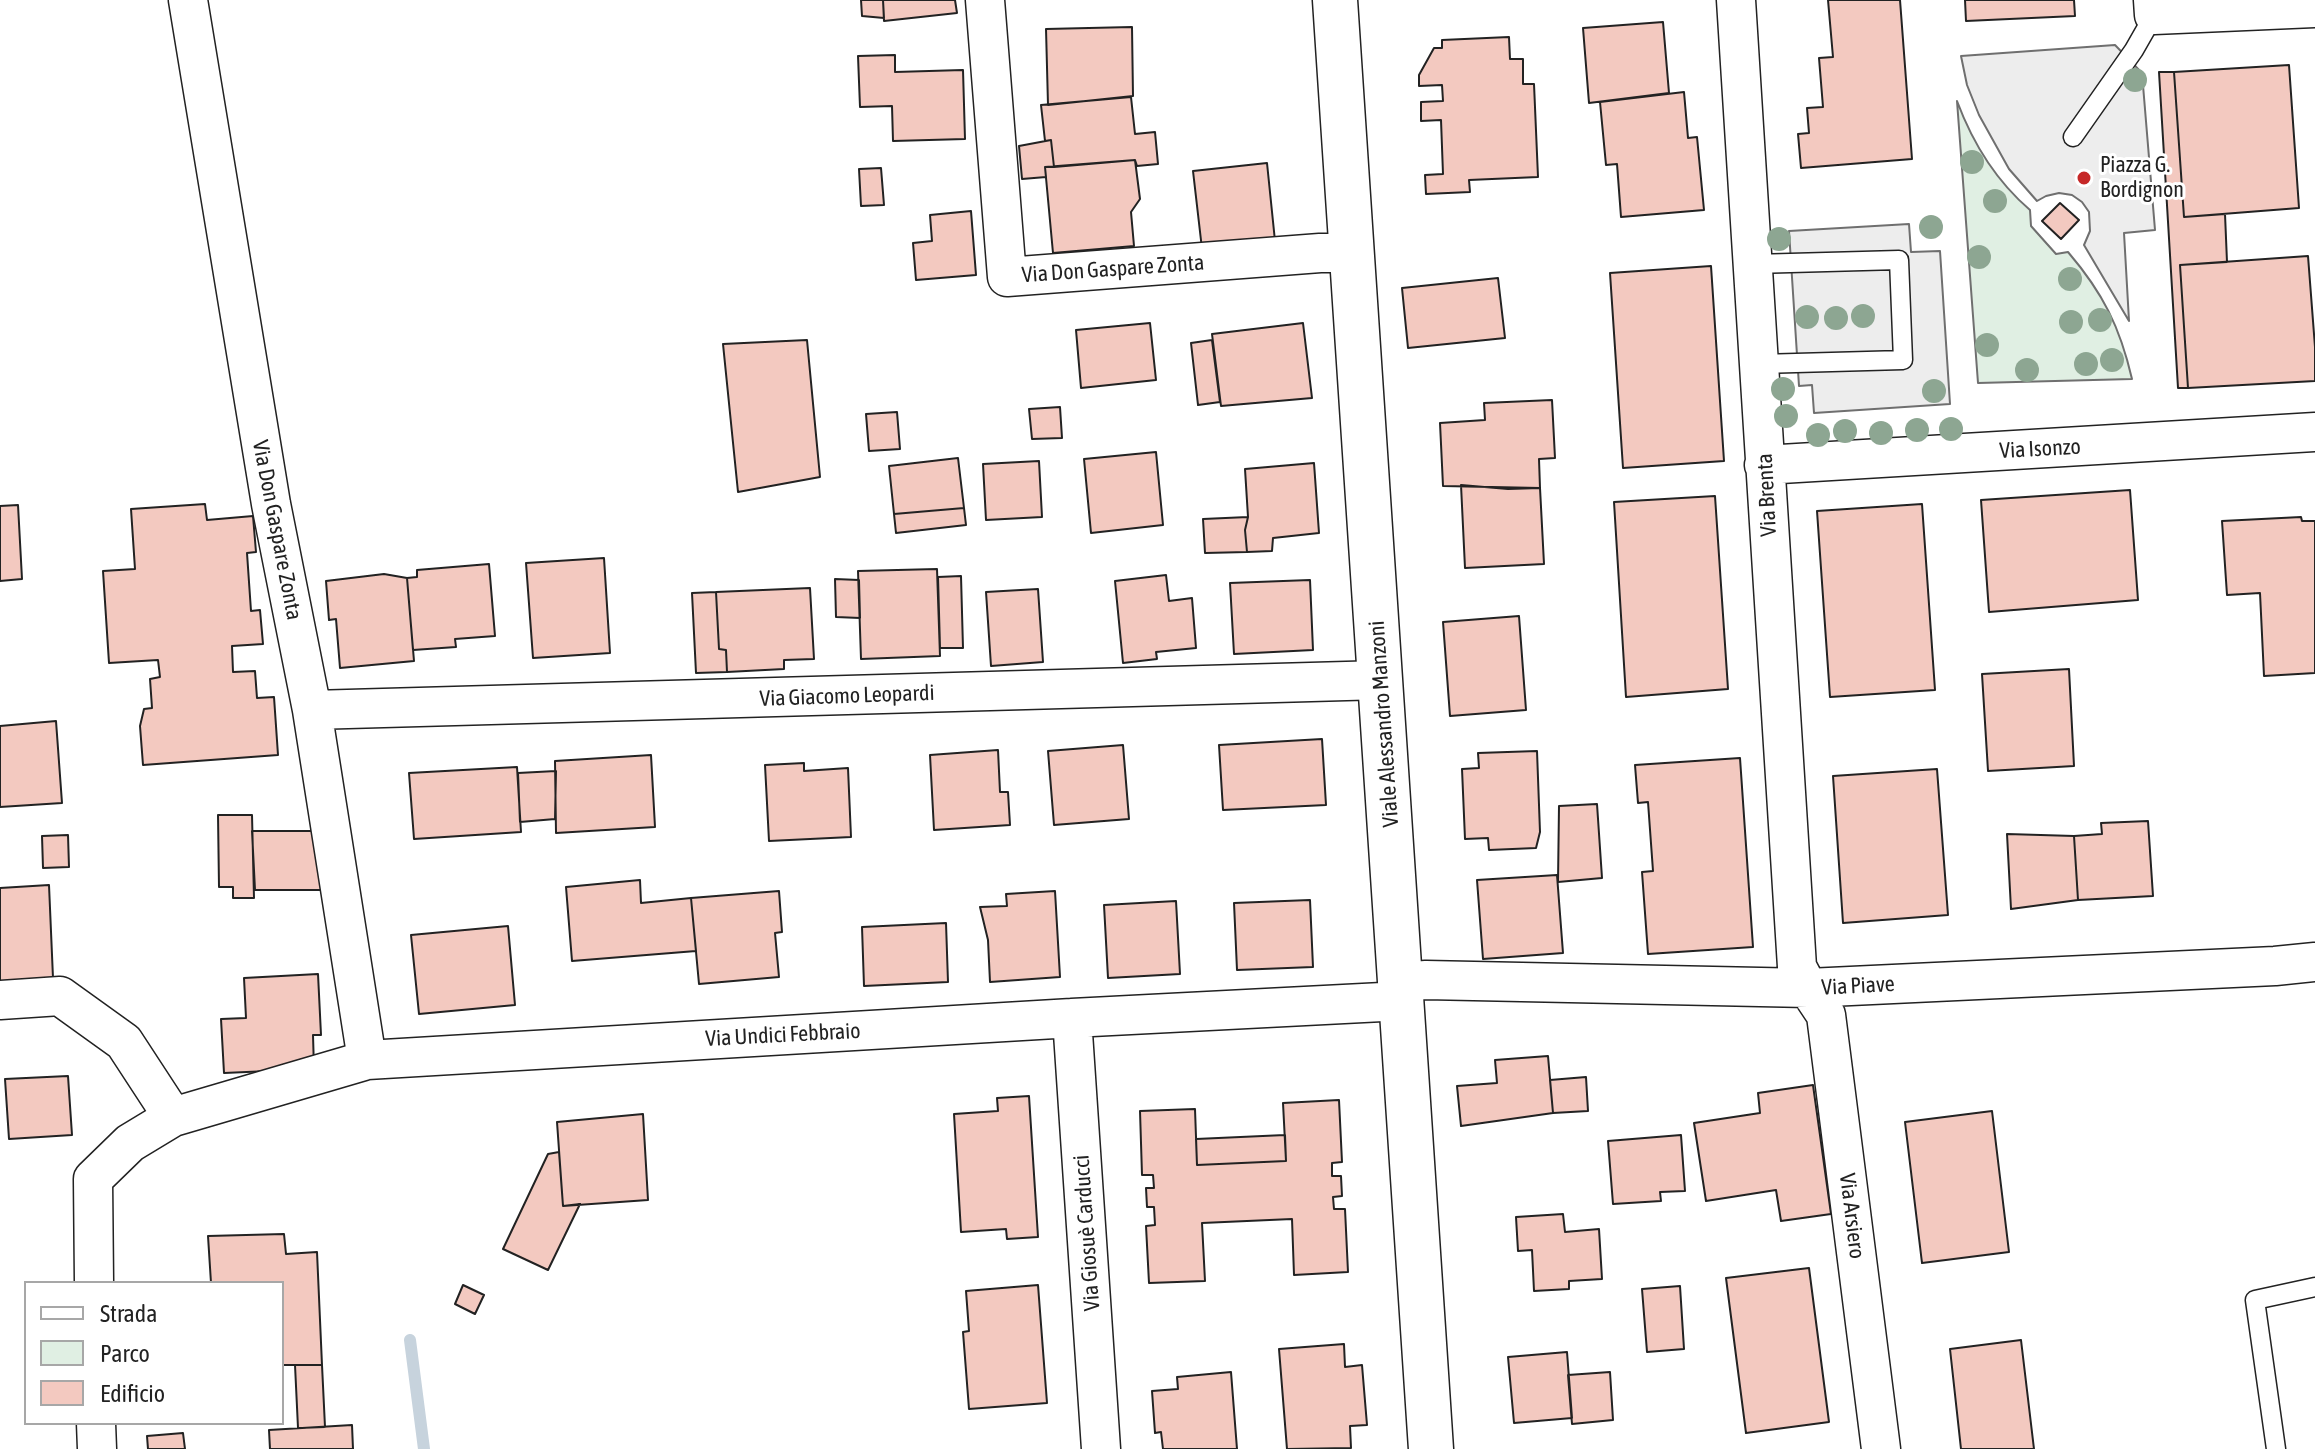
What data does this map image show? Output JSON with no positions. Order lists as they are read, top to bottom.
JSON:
{
  "streets": {
    "main road": ["Viale Alessandro Manzoni"],
    "street": [
      "Via Don Gaspare Zonta",
      "Via Isonzo",
      "Via Brenta",
      "Via Giacomo Leopardi",
      "Via Piave",
      "Via Undici Febbraio",
      "Via Arsiero",
      "Via Giosuè Carducci"
    ]
  },
  "crossings": [
    ["Via Don Gaspare Zonta", "Via Giacomo Leopardi"],
    ["Via Don Gaspare Zonta", "Viale Alessandro Manzoni"],
    ["Via Don Gaspare Zonta", "Via Undici Febbraio"],
    ["Via Isonzo", "Via Brenta"],
    ["Via Brenta", "Via Piave"],
    ["Via Brenta", "Via Arsiero"],
    ["Via Giacomo Leopardi", "Viale Alessandro Manzoni"],
    ["Viale Alessandro Manzoni", "Via Piave"],
    ["Viale Alessandro Manzoni", "Via Undici Febbraio"],
    ["Via Piave", "Via Undici Febbraio"],
    ["Via Piave", "Via Arsiero"],
    ["Via Undici Febbraio", "Via Giosuè Carducci"]
  ],
  "places": ["Piazza G. Bordignon"],
  "legend": ["Strada", "Parco", "Edificio"]
}
